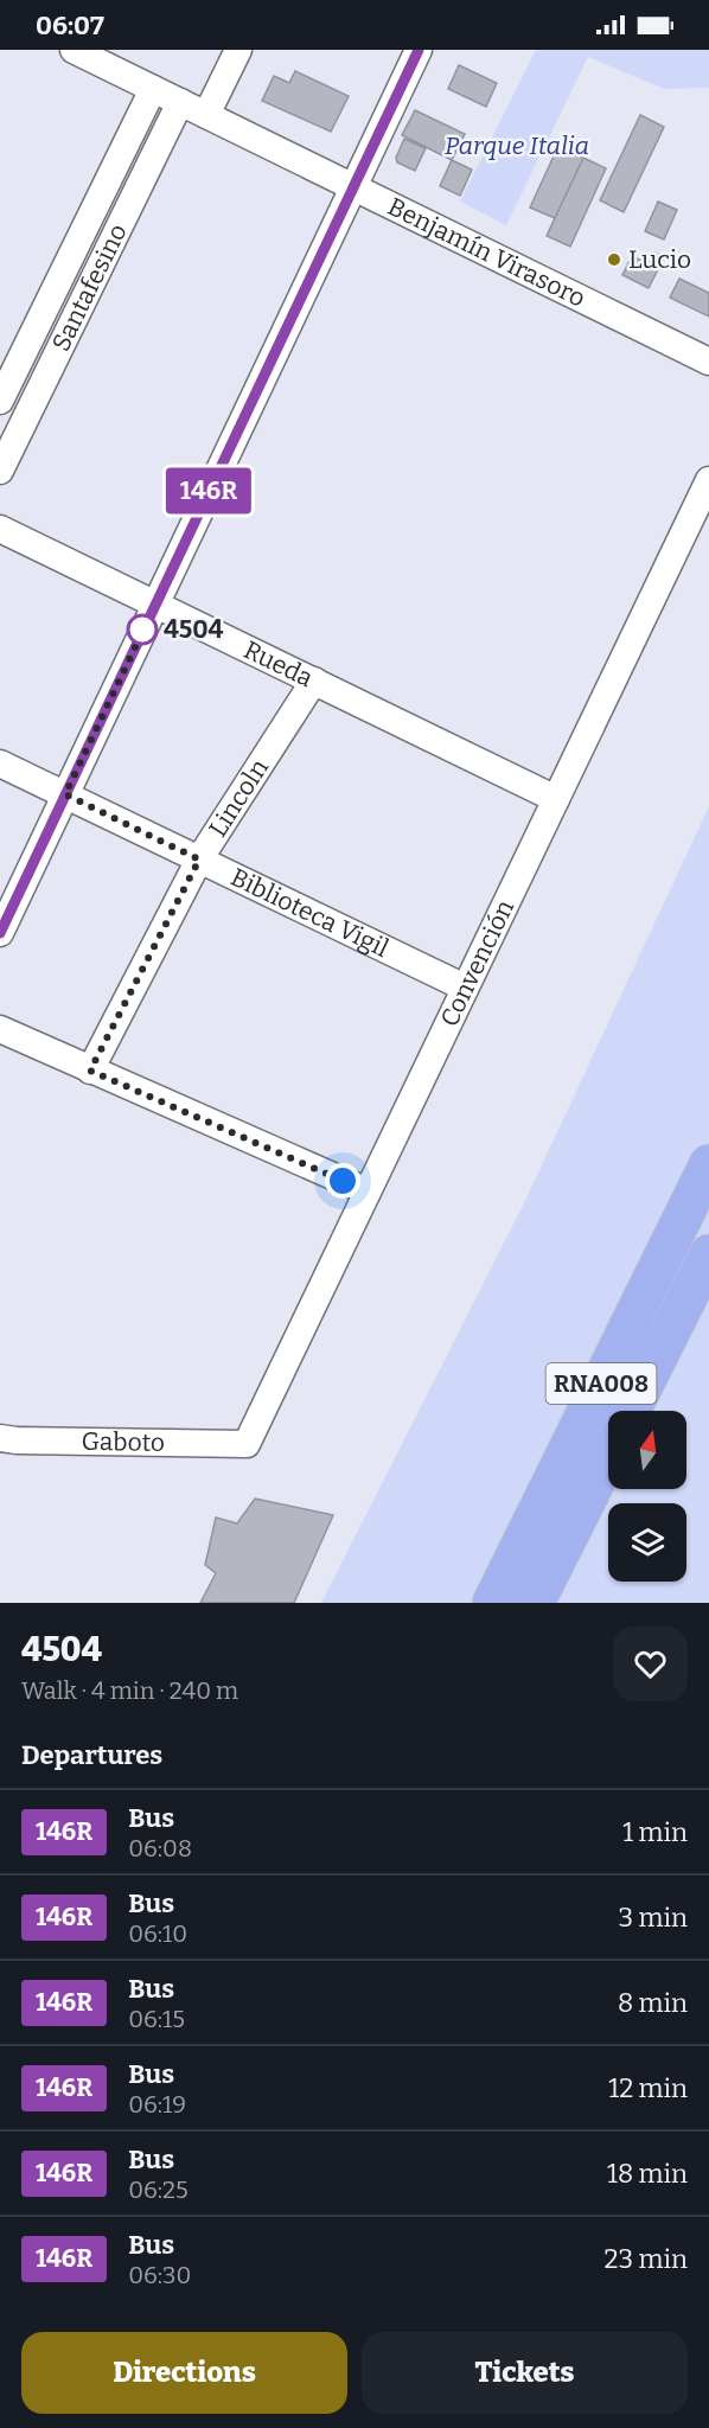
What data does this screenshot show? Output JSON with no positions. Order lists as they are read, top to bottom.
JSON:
{
  "streets": {
    "highway": ["RNA008"],
    "street": [
      "Benjamín Virasoro",
      "Santafesino",
      "Rueda",
      "Lincoln",
      "Biblioteca Vigil",
      "Convención",
      "Gaboto"
    ]
  },
  "crossings": [
    ["Benjamín Virasoro", "Santafesino"],
    ["Rueda", "Lincoln"],
    ["Rueda", "Convención"],
    ["Lincoln", "Biblioteca Vigil"],
    ["Biblioteca Vigil", "Convención"],
    ["Convención", "Gaboto"]
  ],
  "parks": ["Parque Italia"],
  "places": ["Lucio", "4504"],
  "lines": ["bus line 146R"],
  "north": "top",
  "page": {
    "status": "06:07",
    "on_map": "146R",
    "heading": [
      ["4504", "Walk · 4 min · 240 m"],
      "Departures"
    ],
    "list": [
      {
        "mark": "146R",
        "name": "Bus",
        "note": "06:08",
        "value": "1 min"
      },
      {
        "mark": "146R",
        "name": "Bus",
        "note": "06:10",
        "value": "3 min"
      },
      {
        "mark": "146R",
        "name": "Bus",
        "note": "06:15",
        "value": "8 min"
      },
      {
        "mark": "146R",
        "name": "Bus",
        "note": "06:19",
        "value": "12 min"
      },
      {
        "mark": "146R",
        "name": "Bus",
        "note": "06:25",
        "value": "18 min"
      },
      {
        "mark": "146R",
        "name": "Bus",
        "note": "06:30",
        "value": "23 min"
      }
    ],
    "buttons": ["Directions", "Tickets"]
  }
}
